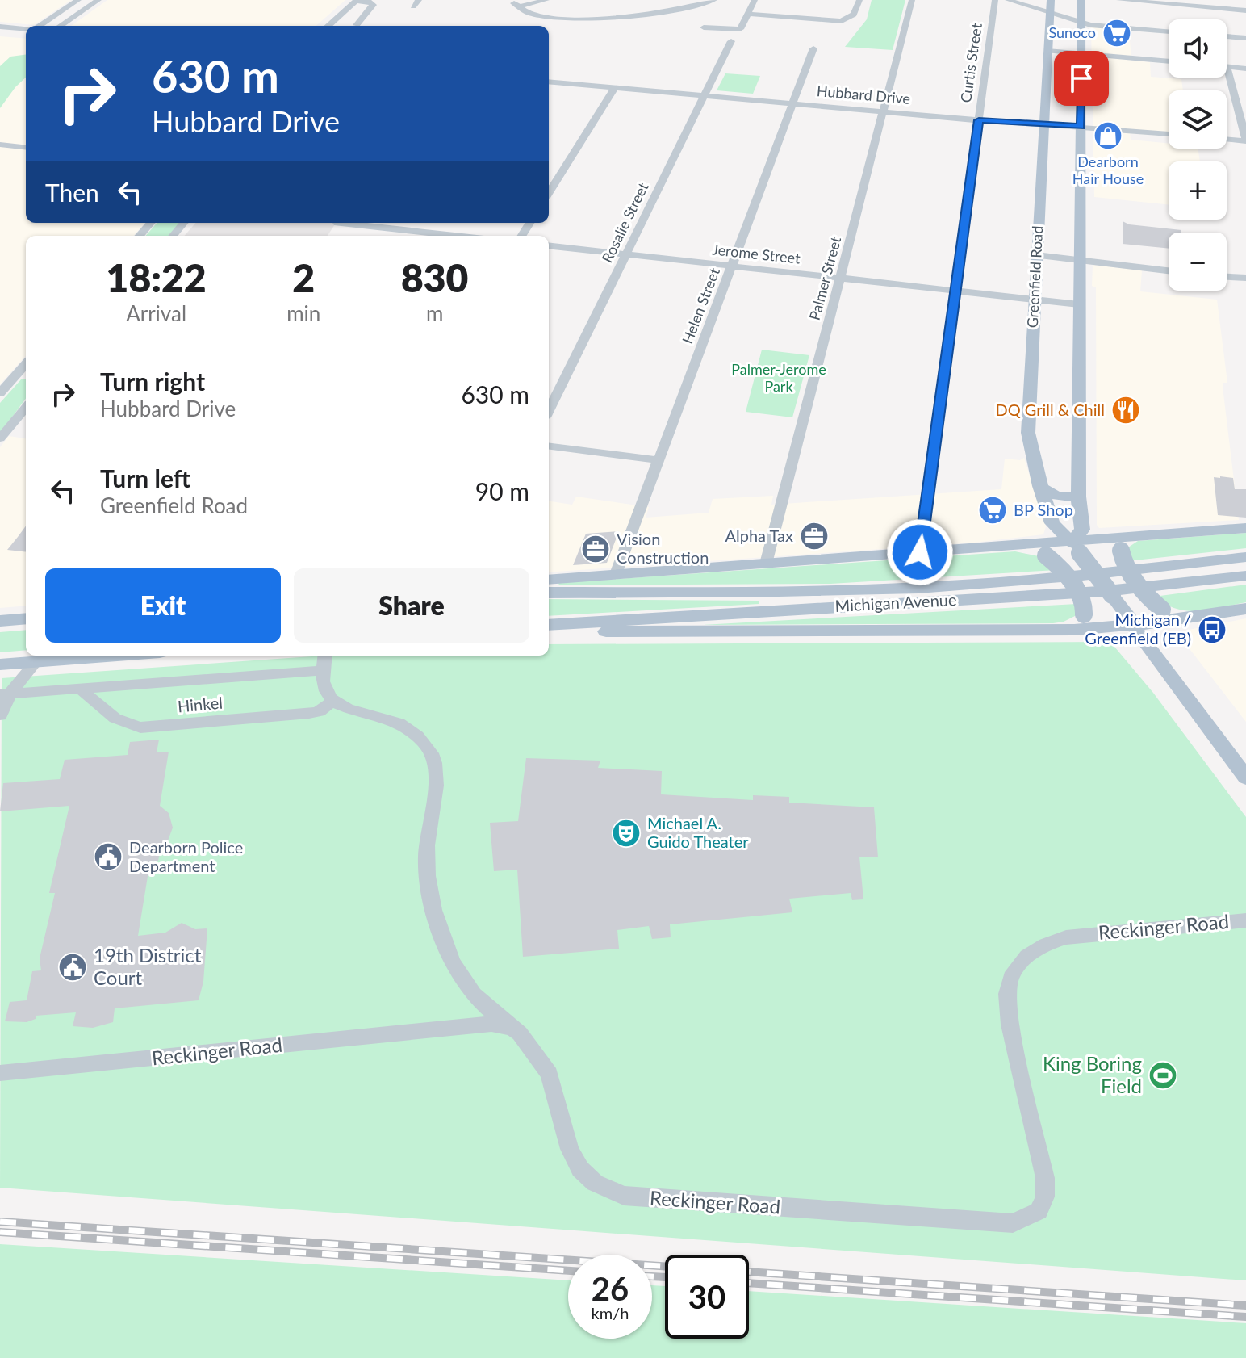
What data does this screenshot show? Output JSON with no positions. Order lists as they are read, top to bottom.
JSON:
{
  "streets": {
    "main road": ["Greenfield Road", "Michigan Avenue"],
    "street": [
      "Curtis Street",
      "Hubbard Drive",
      "Rosalie Street",
      "Jerome Street",
      "Palmer Street",
      "Helen Street",
      "Hinkel",
      "Reckinger Road"
    ]
  },
  "crossings": [
    ["Curtis Street", "Hubbard Drive"],
    ["Curtis Street", "Jerome Street"],
    ["Hubbard Drive", "Rosalie Street"],
    ["Hubbard Drive", "Greenfield Road"],
    ["Hubbard Drive", "Palmer Street"],
    ["Hubbard Drive", "Helen Street"],
    ["Rosalie Street", "Jerome Street"],
    ["Jerome Street", "Greenfield Road"],
    ["Jerome Street", "Palmer Street"],
    ["Jerome Street", "Helen Street"]
  ],
  "parks": ["Palmer-Jerome Park"],
  "places": {
    "supermarket": ["Sunoco", "BP Shop"],
    "shop": ["Dearborn Hair House"],
    "restaurant": ["DQ Grill & Chill"],
    "office": ["Alpha Tax", "Vision Construction"],
    "bus stop": ["Michigan / Greenfield (EB)"],
    "theatre": ["Michael A. Guido Theater"],
    "public building": ["Dearborn Police Department", "19th District Court"],
    "sports": ["King Boring Field"]
  },
  "page": {
    "map_buttons": ["+", "−"],
    "turn": ["630 m", "Hubbard Drive"],
    "then": "Then",
    "eta": [
      "18:22",
      "Arrival",
      "2",
      "min",
      "830",
      "m"
    ],
    "list": [
      {
        "name": "Turn right",
        "note": "Hubbard Drive",
        "value": "630 m"
      },
      {
        "name": "Turn left",
        "note": "Greenfield Road",
        "value": "90 m"
      }
    ],
    "buttons": ["Exit", "Share"],
    "speed": "26 km/h",
    "limit": "30"
  }
}
